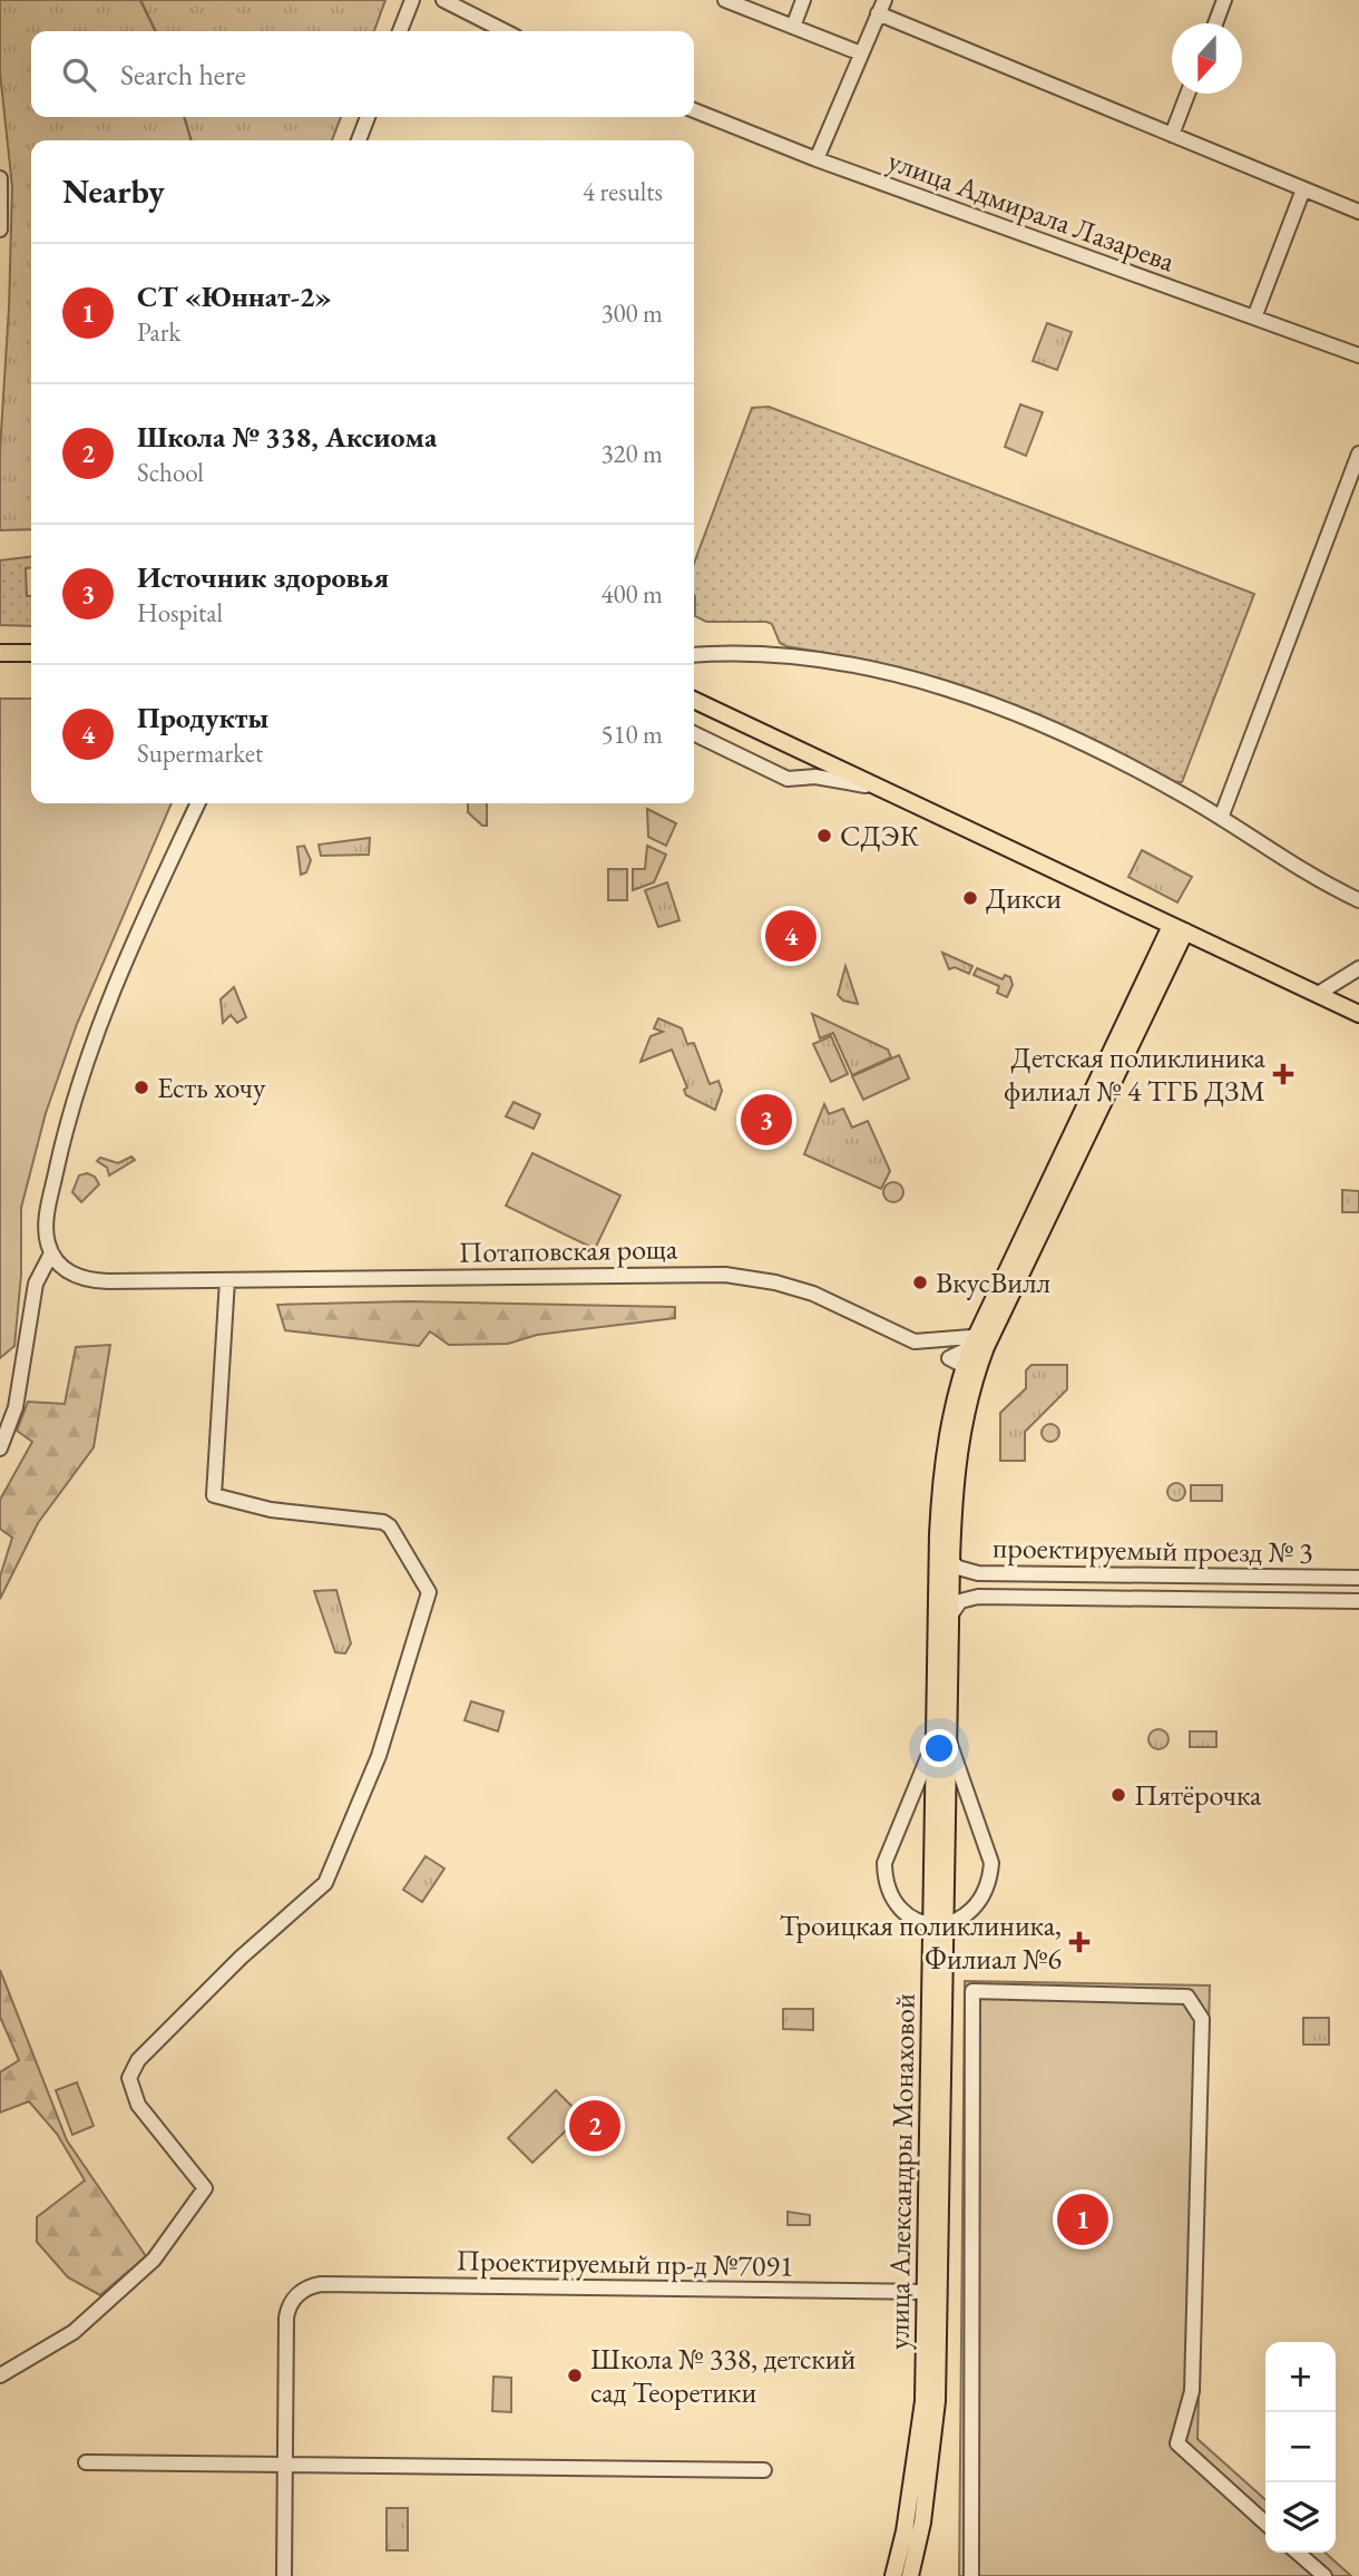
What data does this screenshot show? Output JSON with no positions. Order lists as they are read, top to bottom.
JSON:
{
  "streets": {
    "main road": ["улица Александры Монаховой"],
    "street": [
      "улица Адмирала Лазарева",
      "Потаповская роща",
      "проектируемый проезд № 3",
      "Проектируемый пр-д №7091"
    ]
  },
  "crossings": [
    ["Потаповская роща", "улица Александры Монаховой"],
    ["проектируемый проезд № 3", "улица Александры Монаховой"],
    ["улица Александры Монаховой", "Проектируемый пр-д №7091"]
  ],
  "places": {
    "other": [
      "СДЭК",
      "Дикси",
      "Есть хочу",
      "ВкусВилл",
      "Пятёрочка",
      "Школа № 338, детский сад Теоретики"
    ],
    "health": ["Детская поликлиника филиал № 4 ТГБ ДЗМ", "Троицкая поликлиника, Филиал №6"]
  },
  "north": "bottom",
  "page": {
    "search": "Search here",
    "heading": ["Nearby", "4 results"],
    "list": [
      {
        "mark": "1",
        "name": "СТ «Юннат-2»",
        "note": "Park",
        "value": "300 m"
      },
      {
        "mark": "2",
        "name": "Школа № 338, Аксиома",
        "note": "School",
        "value": "320 m"
      },
      {
        "mark": "3",
        "name": "Источник здоровья",
        "note": "Hospital",
        "value": "400 m"
      },
      {
        "mark": "4",
        "name": "Продукты",
        "note": "Supermarket",
        "value": "510 m"
      }
    ],
    "pins": [
      "4",
      "3",
      "2",
      "1"
    ],
    "map_buttons": ["+", "−"]
  }
}
